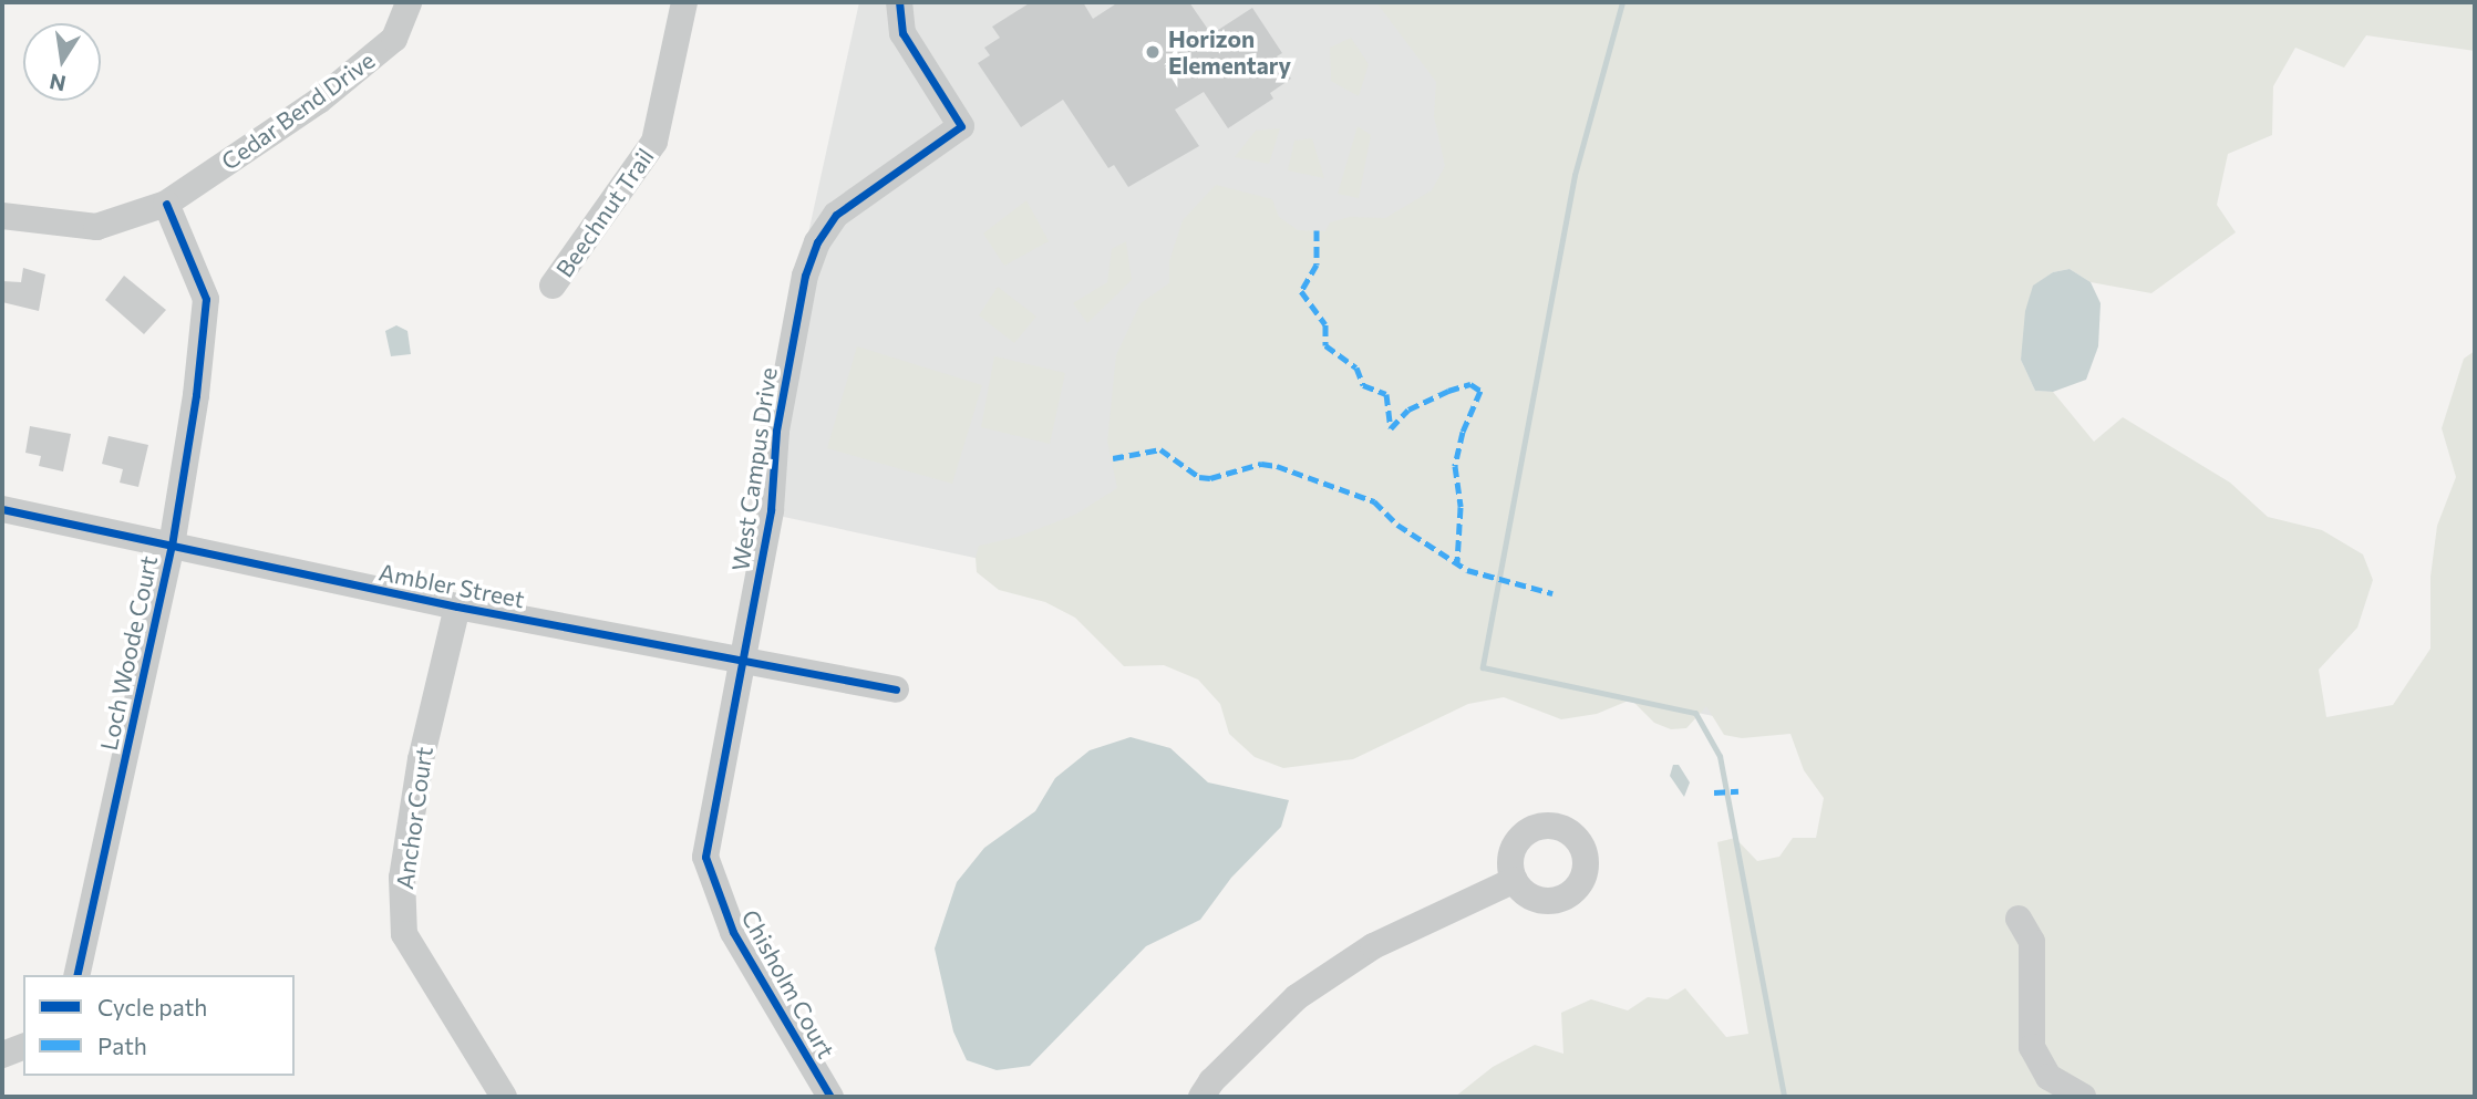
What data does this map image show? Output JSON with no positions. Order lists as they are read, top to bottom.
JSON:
{
  "streets": {
    "street": [
      "Cedar Bend Drive",
      "Beechnut Trail",
      "West Campus Drive",
      "Ambler Street",
      "Loch Woode Court",
      "Anchor Court",
      "Chisholm Court"
    ]
  },
  "crossings": [
    ["Cedar Bend Drive", "Loch Woode Court"],
    ["West Campus Drive", "Ambler Street"],
    ["West Campus Drive", "Chisholm Court"],
    ["Ambler Street", "Loch Woode Court"],
    ["Ambler Street", "Anchor Court"],
    ["Ambler Street", "Chisholm Court"]
  ],
  "places": ["Horizon Elementary"],
  "legend": ["Cycle path", "Path"],
  "north": "bottom"
}
